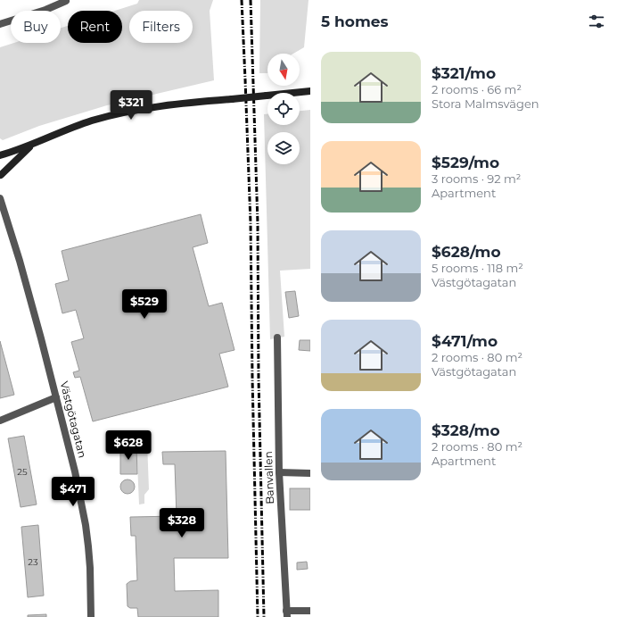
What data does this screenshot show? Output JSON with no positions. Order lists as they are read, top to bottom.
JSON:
{
  "streets": {
    "street": ["Västgötagatan", "Banvallen"]
  },
  "house_numbers": ["25", "23"],
  "north": "bottom",
  "page": {
    "heading": "5 homes",
    "chip": ["Buy", "Rent", "Filters"],
    "list": [
      {
        "name": "$321/mo",
        "note": "2 rooms · 66 m² · Stora Malmsvägen"
      },
      {
        "name": "$529/mo",
        "note": "3 rooms · 92 m² · Apartment"
      },
      {
        "name": "$628/mo",
        "note": "5 rooms · 118 m² · Västgötagatan"
      },
      {
        "name": "$471/mo",
        "note": "2 rooms · 80 m² · Västgötagatan"
      },
      {
        "name": "$328/mo",
        "note": "2 rooms · 80 m² · Apartment"
      }
    ],
    "price": [
      "$321",
      "$529",
      "$628",
      "$471",
      "$328"
    ]
  }
}
